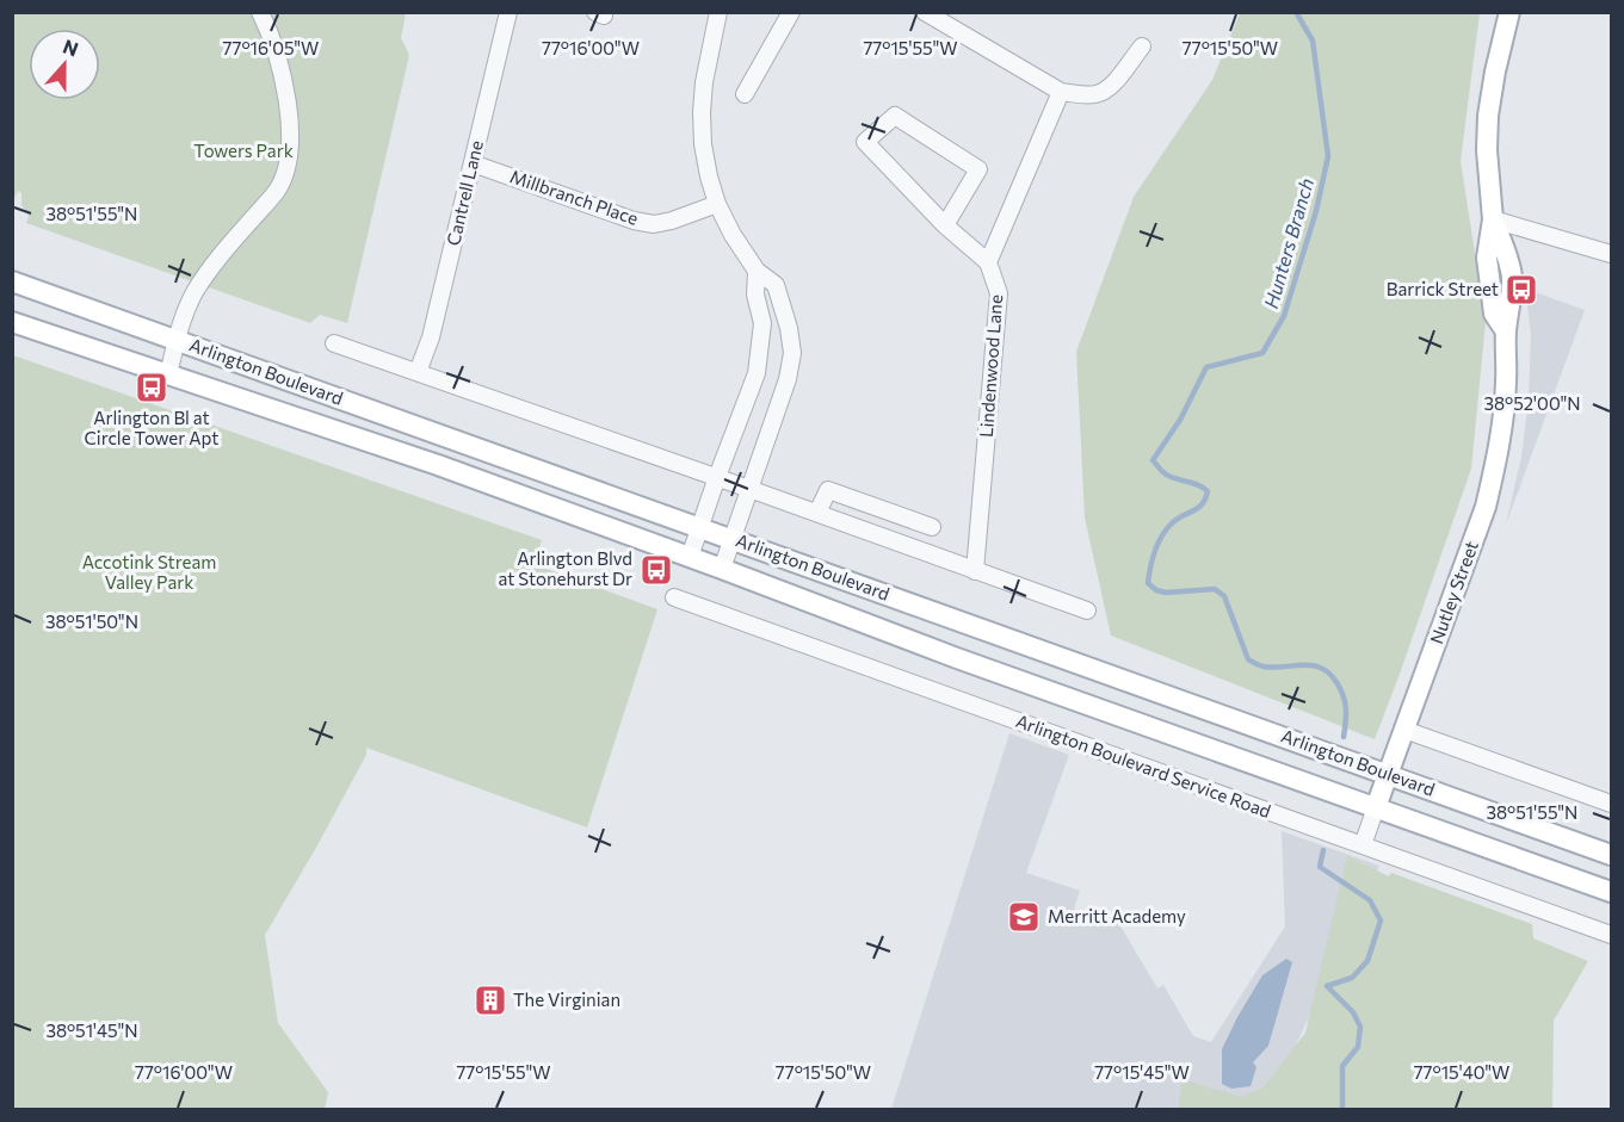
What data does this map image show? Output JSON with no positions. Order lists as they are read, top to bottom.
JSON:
{
  "streets": {
    "main road": ["Arlington Boulevard", "Nutley Street"],
    "street": [
      "Cantrell Lane",
      "Millbranch Place",
      "Lindenwood Lane",
      "Arlington Boulevard Service Road"
    ]
  },
  "crossings": [
    ["Cantrell Lane", "Millbranch Place"],
    ["Arlington Boulevard", "Nutley Street"],
    ["Nutley Street", "Arlington Boulevard Service Road"]
  ],
  "water": ["Hunters Branch"],
  "parks": ["Towers Park", "Accotink Stream Valley Park"],
  "places": {
    "bus stop": ["Barrick Street", "Arlington Bl at Circle Tower Apt", "Arlington Blvd at Stonehurst Dr"],
    "school or university": ["Merritt Academy"],
    "building": ["The Virginian"]
  },
  "north": "top",
  "coordinates": [
    "77°16'05\"W",
    "77°16'00\"W",
    "77°15'55\"W",
    "77°15'50\"W",
    "38°51'55\"N",
    "38°52'00\"N",
    "38°51'50\"N",
    "38°51'45\"N",
    "77°15'45\"W",
    "77°15'40\"W"
  ]
}
